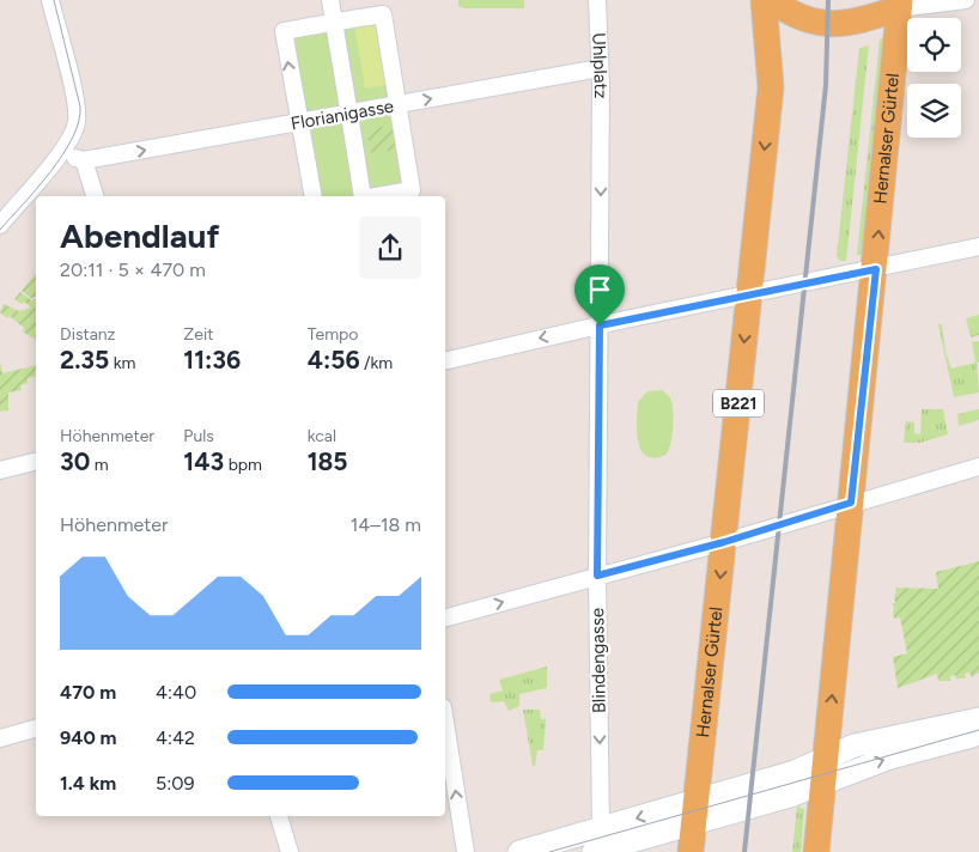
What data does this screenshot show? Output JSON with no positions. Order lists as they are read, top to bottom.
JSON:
{
  "streets": {
    "main road": ["Hernalser Gürtel", "B221"],
    "street": ["Uhlplatz", "Florianigasse", "Blindengasse"]
  },
  "crossings": [
    ["Uhlplatz", "Florianigasse"],
    ["Uhlplatz", "Blindengasse"]
  ],
  "one_way": ["Florianigasse", "Blindengasse"],
  "page": {
    "heading": ["Abendlauf", "20:11 · 5 × 470 m"],
    "stats": [
      ["Distanz", "2.35 km"],
      ["Zeit", "11:36"],
      ["Tempo", "4:56 /km"],
      ["Höhenmeter", "30 m"],
      ["Puls", "143 bpm"],
      ["kcal", "185"]
    ],
    "chart": ["Höhenmeter", "14–18 m"],
    "list": [
      {
        "name": "470 m",
        "note": "4:40"
      },
      {
        "name": "940 m",
        "note": "4:42"
      },
      {
        "name": "1.4 km",
        "note": "5:09"
      }
    ]
  }
}
